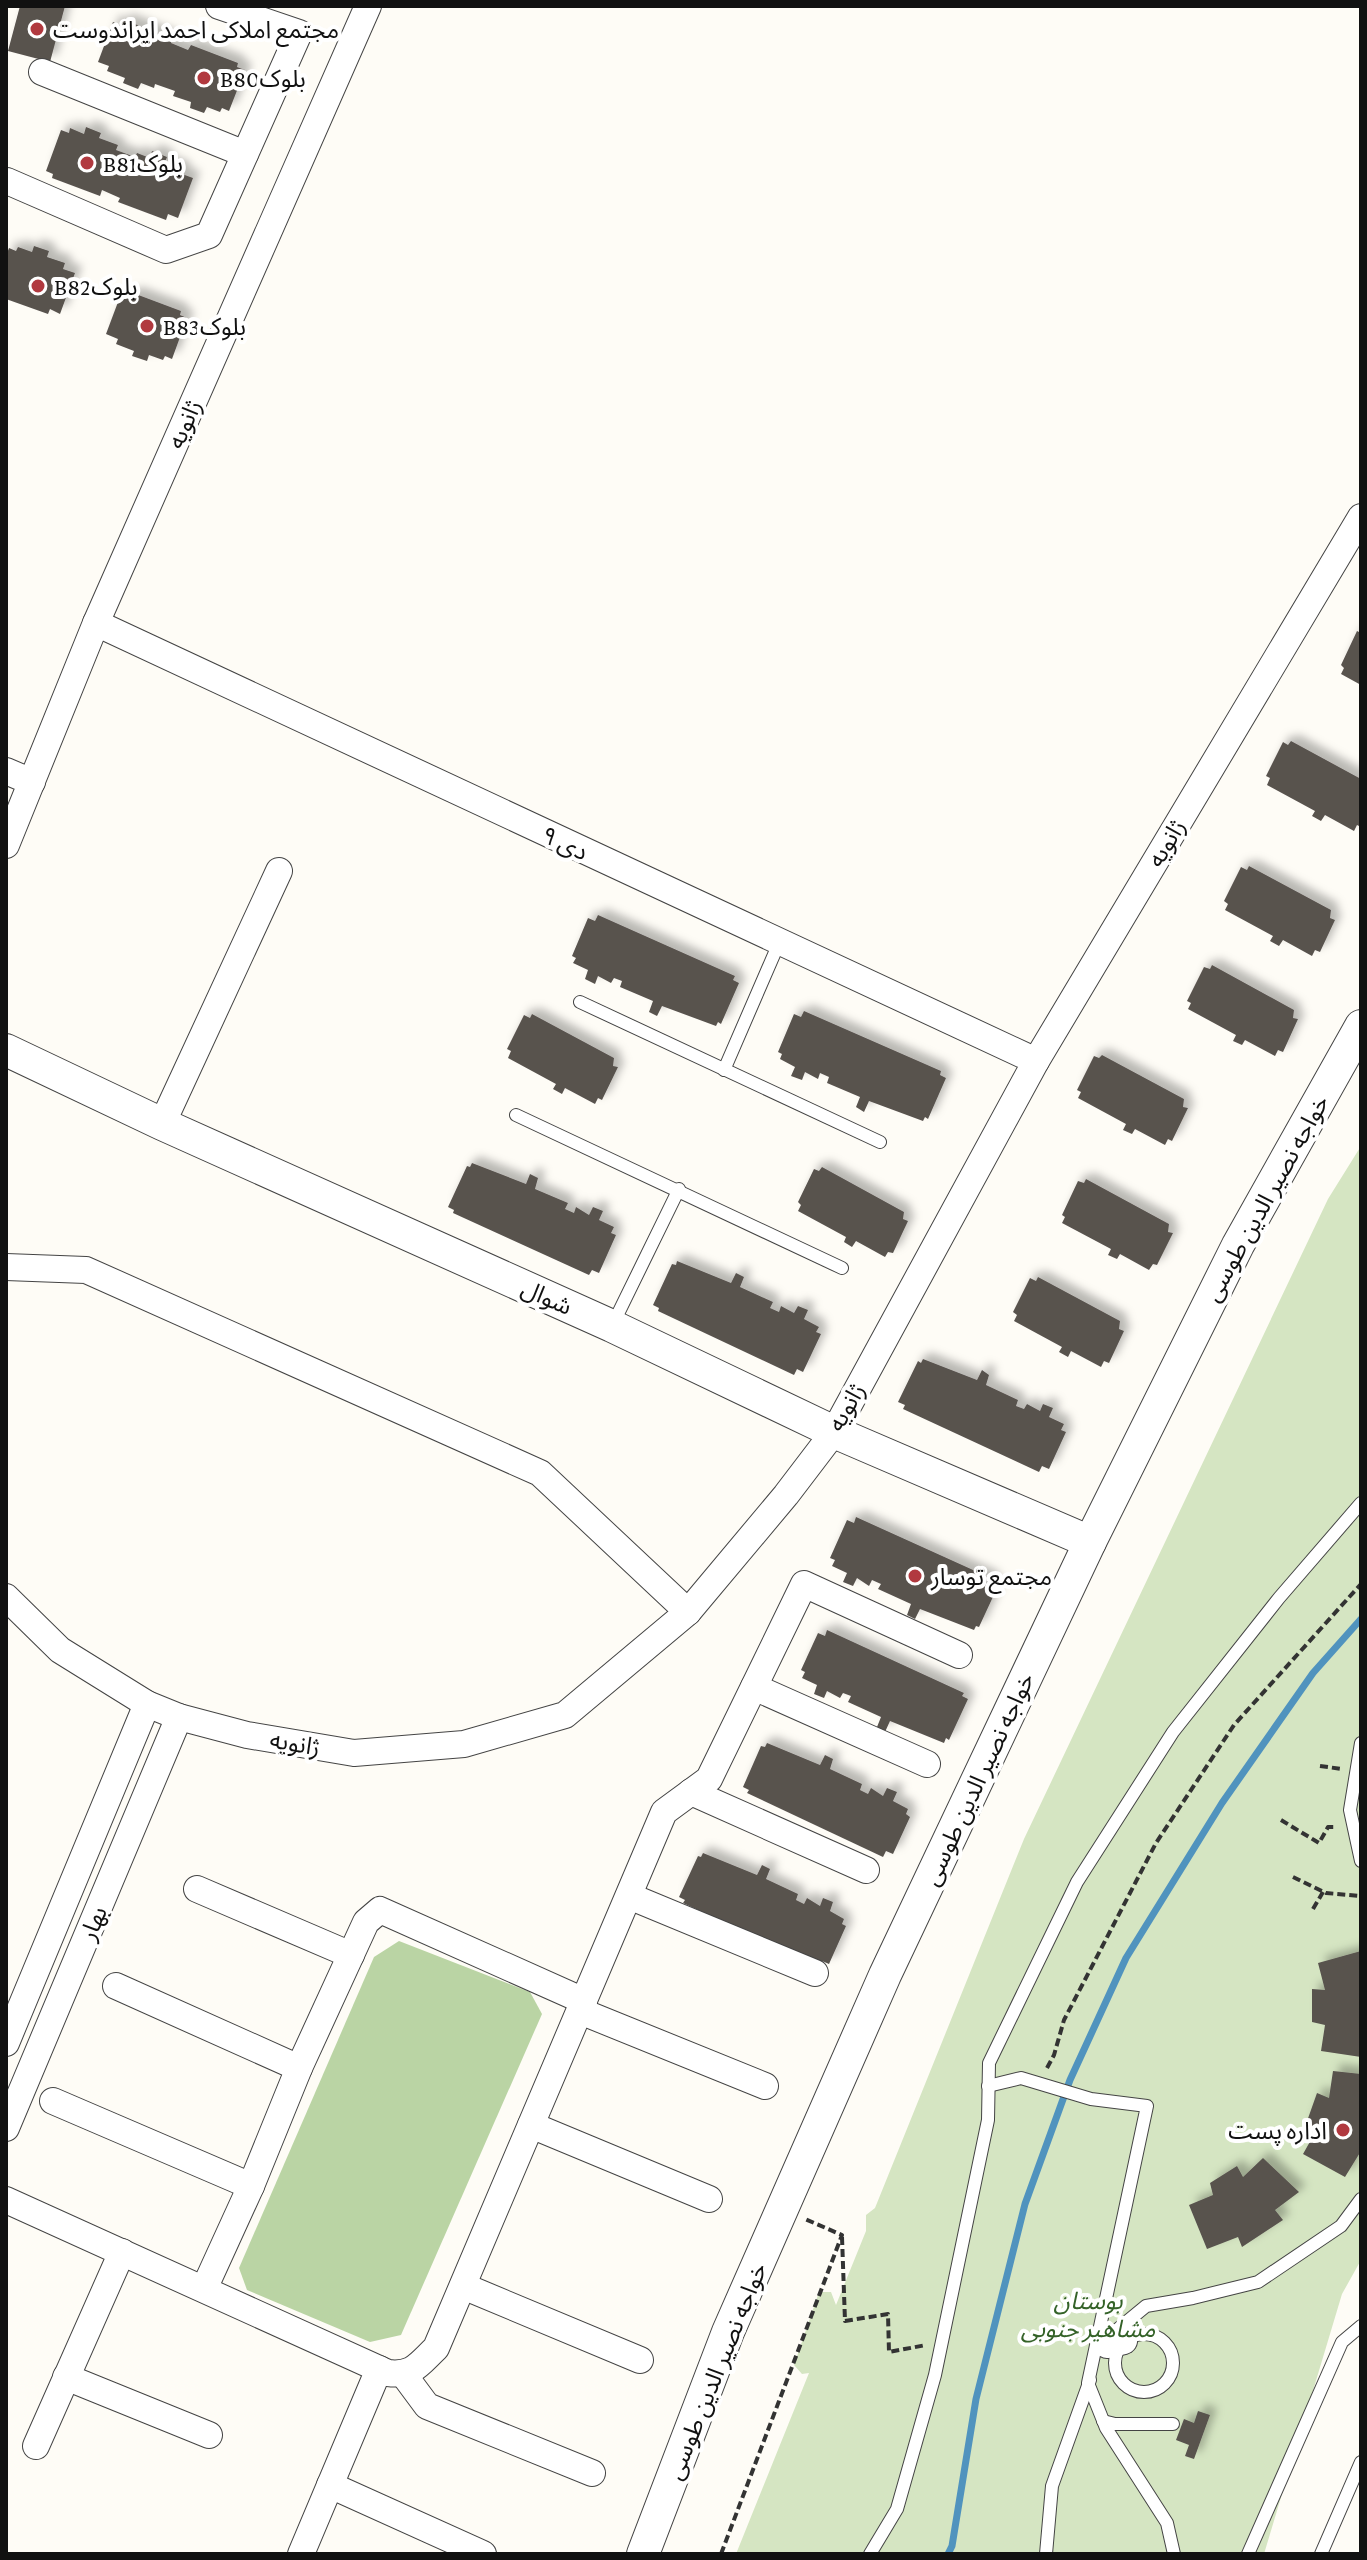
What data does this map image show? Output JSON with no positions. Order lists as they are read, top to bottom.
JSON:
{
  "streets": {
    "street": [
      "ژانویه",
      "۹ دی",
      "خواجه نصیر الدین طوسی",
      "شوال",
      "بهار"
    ]
  },
  "crossings": [
    ["ژانویه", "۹ دی"],
    ["ژانویه", "شوال"],
    ["ژانویه", "بهار"],
    ["خواجه نصیر الدین طوسی", "شوال"]
  ],
  "parks": ["بوستان مشاهیر جنوبی"],
  "places": [
    "مجتمع املاکی احمد ایراندوست",
    "B80بلوک",
    "B81بلوک",
    "B82بلوک",
    "B83بلوک",
    "مجتمع توسار",
    "اداره پست"
  ]
}
